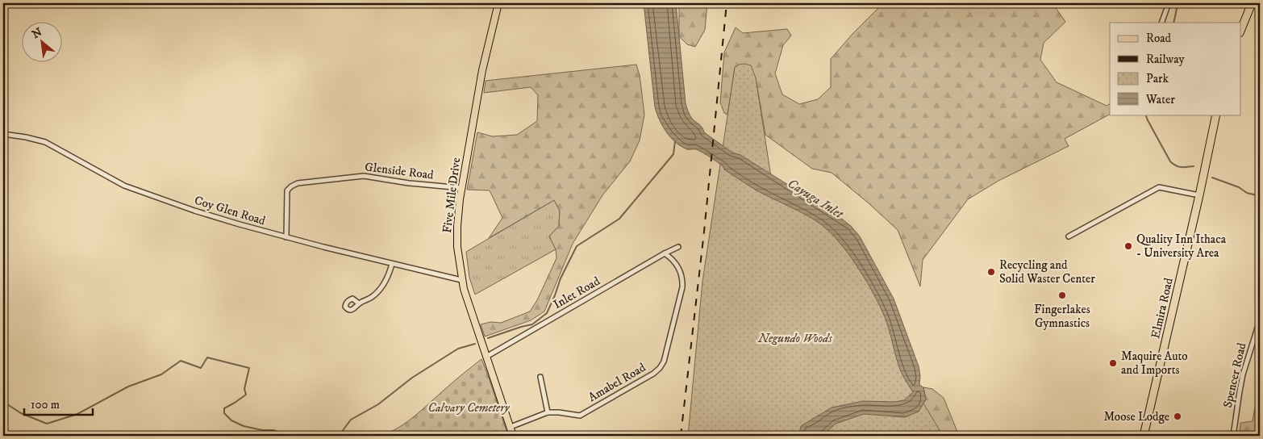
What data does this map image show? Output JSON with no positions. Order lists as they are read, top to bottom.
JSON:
{
  "streets": {
    "highway": ["Elmira Road"],
    "main road": ["Five Mile Drive"],
    "street": [
      "Glenside Road",
      "Coy Glen Road",
      "Inlet Road",
      "Spencer Road",
      "Amabel Road"
    ]
  },
  "crossings": [
    ["Glenside Road", "Five Mile Drive"],
    ["Glenside Road", "Coy Glen Road"],
    ["Five Mile Drive", "Coy Glen Road"],
    ["Five Mile Drive", "Inlet Road"],
    ["Five Mile Drive", "Amabel Road"],
    ["Inlet Road", "Amabel Road"]
  ],
  "water": ["Cayuga Inlet"],
  "parks": ["Negundo Woods", "Calvary Cemetery"],
  "places": [
    "Quality Inn Ithaca - University Area",
    "Recycling and Solid Waster Center",
    "Fingerlakes Gymnastics",
    "Maquire Auto and Imports",
    "Moose Lodge"
  ],
  "legend": [
    "Road",
    "Railway",
    "Park",
    "Water"
  ],
  "scale_bar": "100 m",
  "north": "top left"
}
